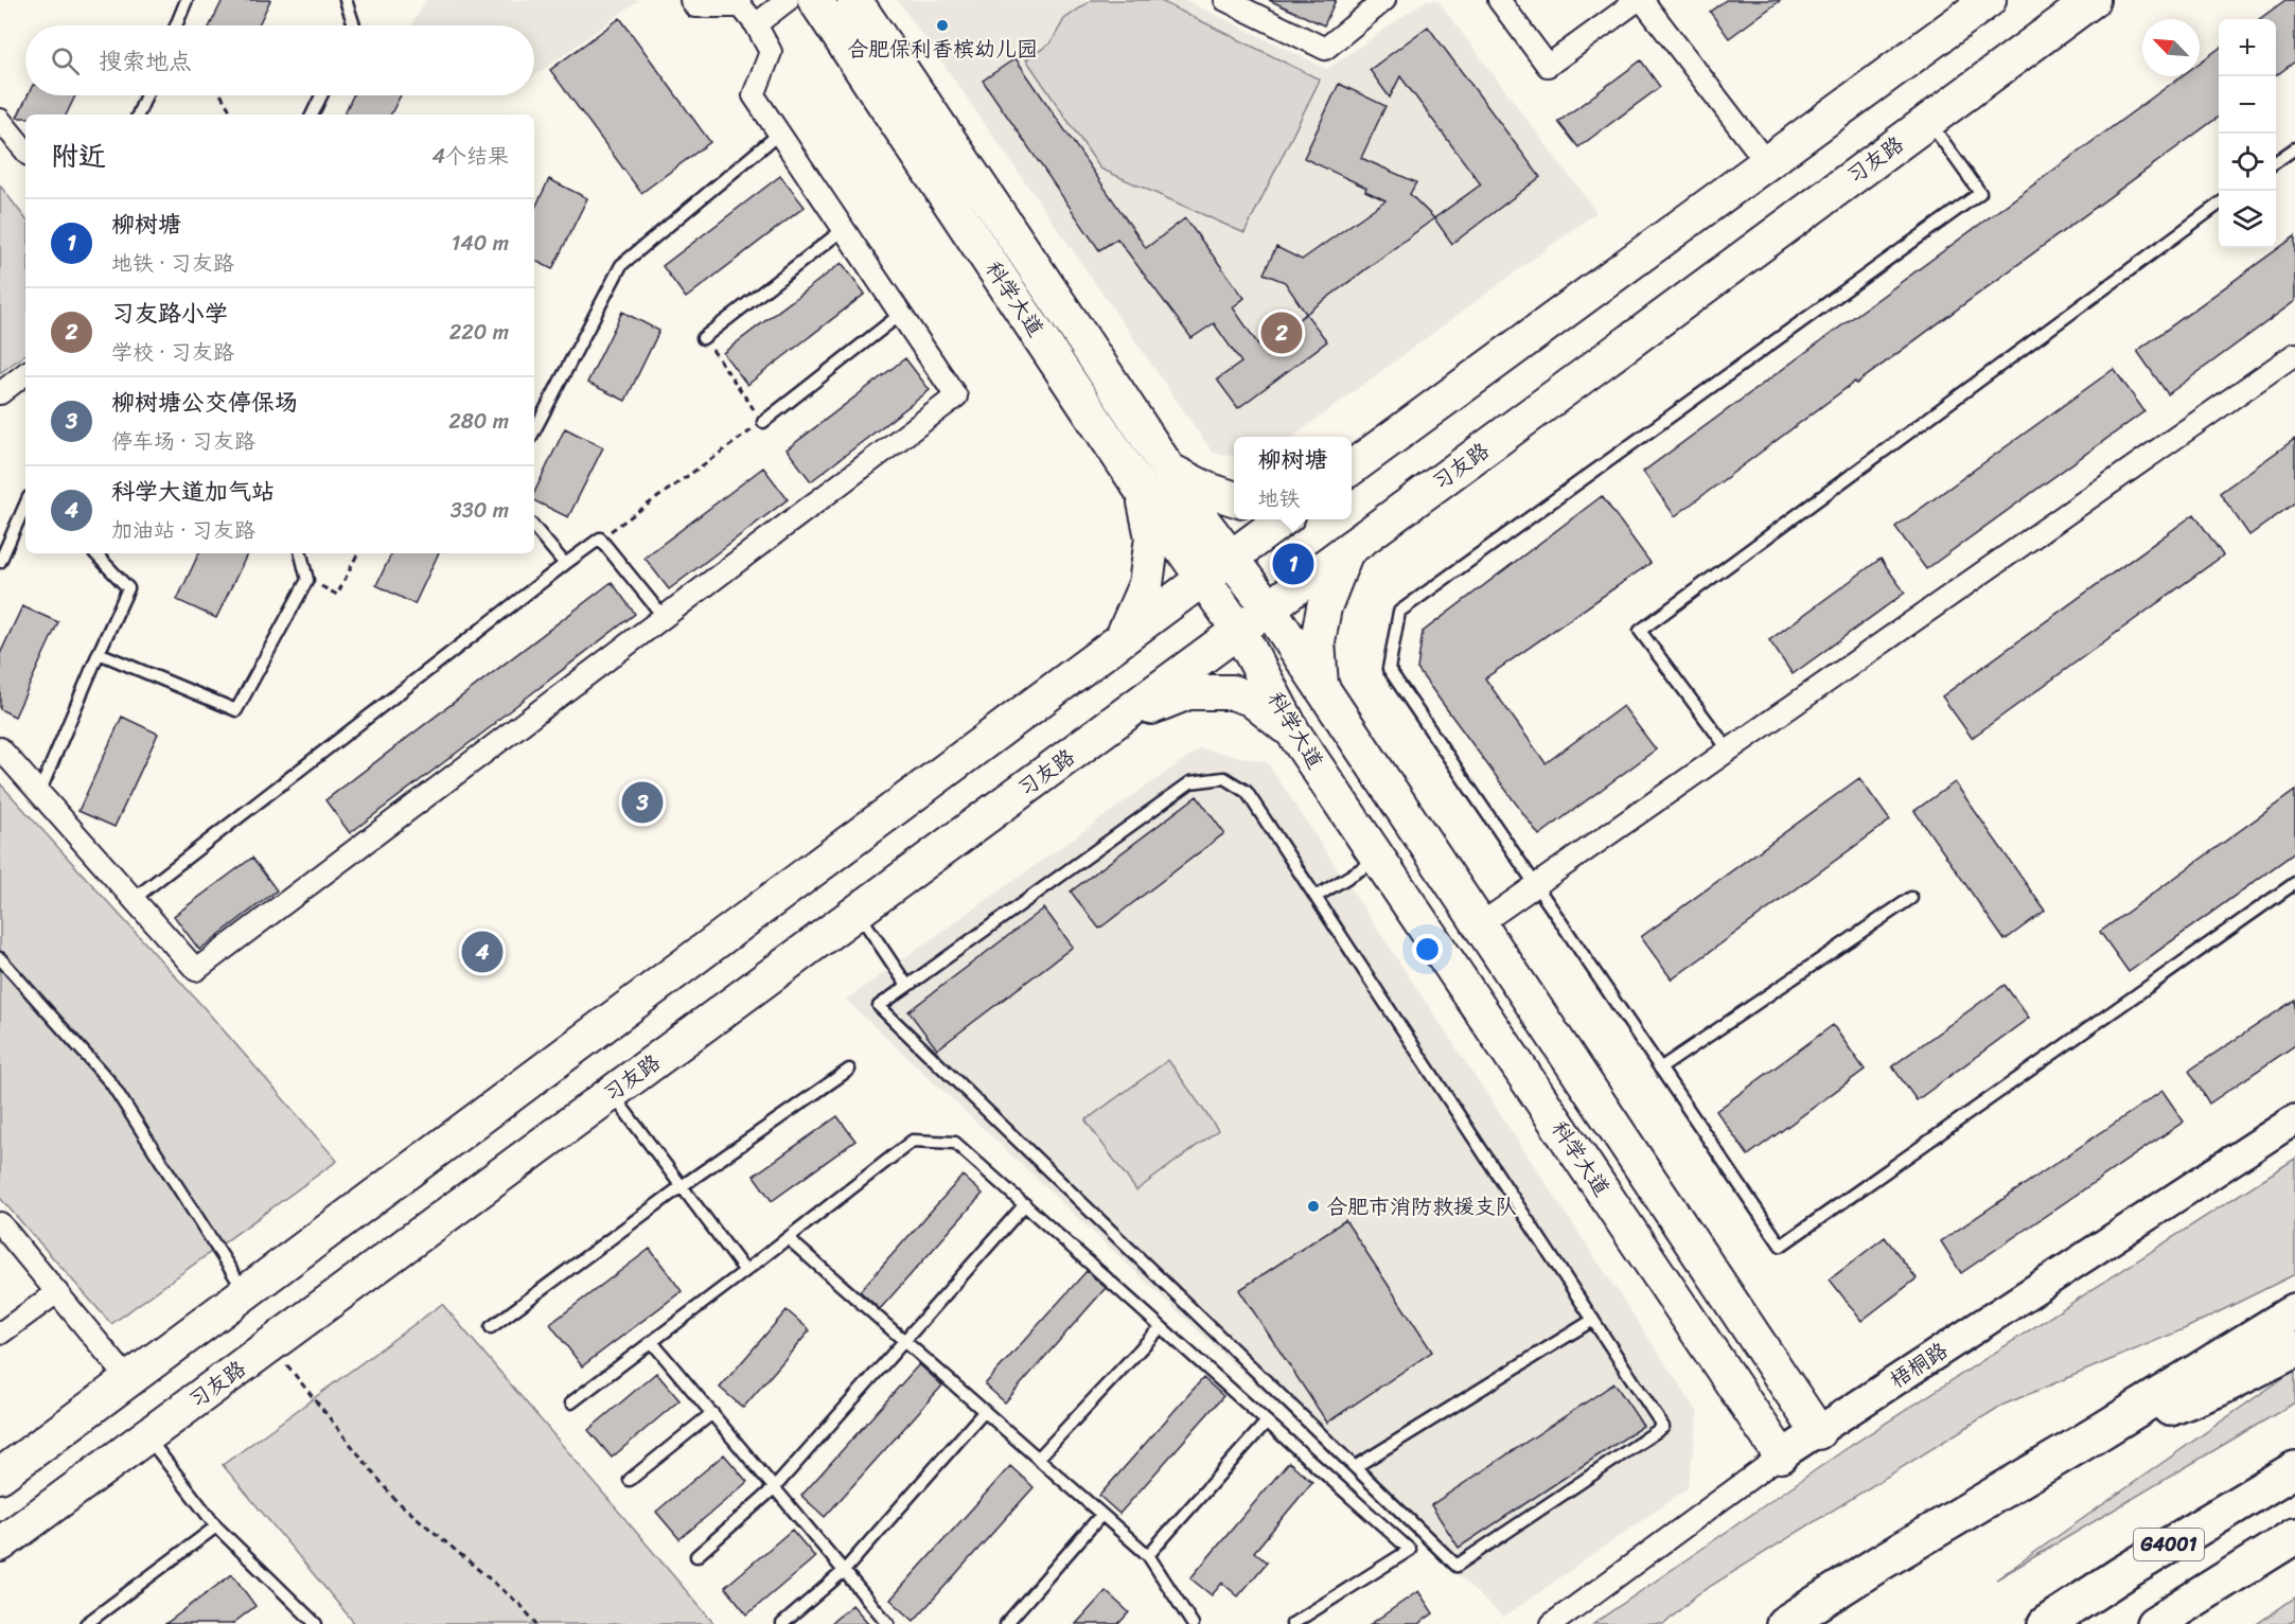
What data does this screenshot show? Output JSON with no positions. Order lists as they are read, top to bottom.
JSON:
{
  "streets": {
    "highway": ["G4001"],
    "main road": ["习友路", "科学大道"],
    "street": ["梧桐路"]
  },
  "crossings": [
    ["习友路", "科学大道"],
    ["科学大道", "梧桐路"]
  ],
  "places": ["合肥保利香槟幼儿园", "合肥市消防救援支队"],
  "north": "top left",
  "page": {
    "map_buttons": ["+", "−"],
    "search": "搜索地点",
    "heading": ["附近", "4个结果"],
    "list": [
      {
        "mark": "1",
        "name": "柳树塘",
        "note": "地铁 · 习友路",
        "value": "140 m"
      },
      {
        "mark": "2",
        "name": "习友路小学",
        "note": "学校 · 习友路",
        "value": "220 m"
      },
      {
        "mark": "3",
        "name": "柳树塘公交停保场",
        "note": "停车场 · 习友路",
        "value": "280 m"
      },
      {
        "mark": "4",
        "name": "科学大道加气站",
        "note": "加油站 · 习友路",
        "value": "330 m"
      }
    ],
    "pins": [
      "2",
      "1",
      "3",
      "4"
    ],
    "popup": ["柳树塘", "地铁"]
  }
}
